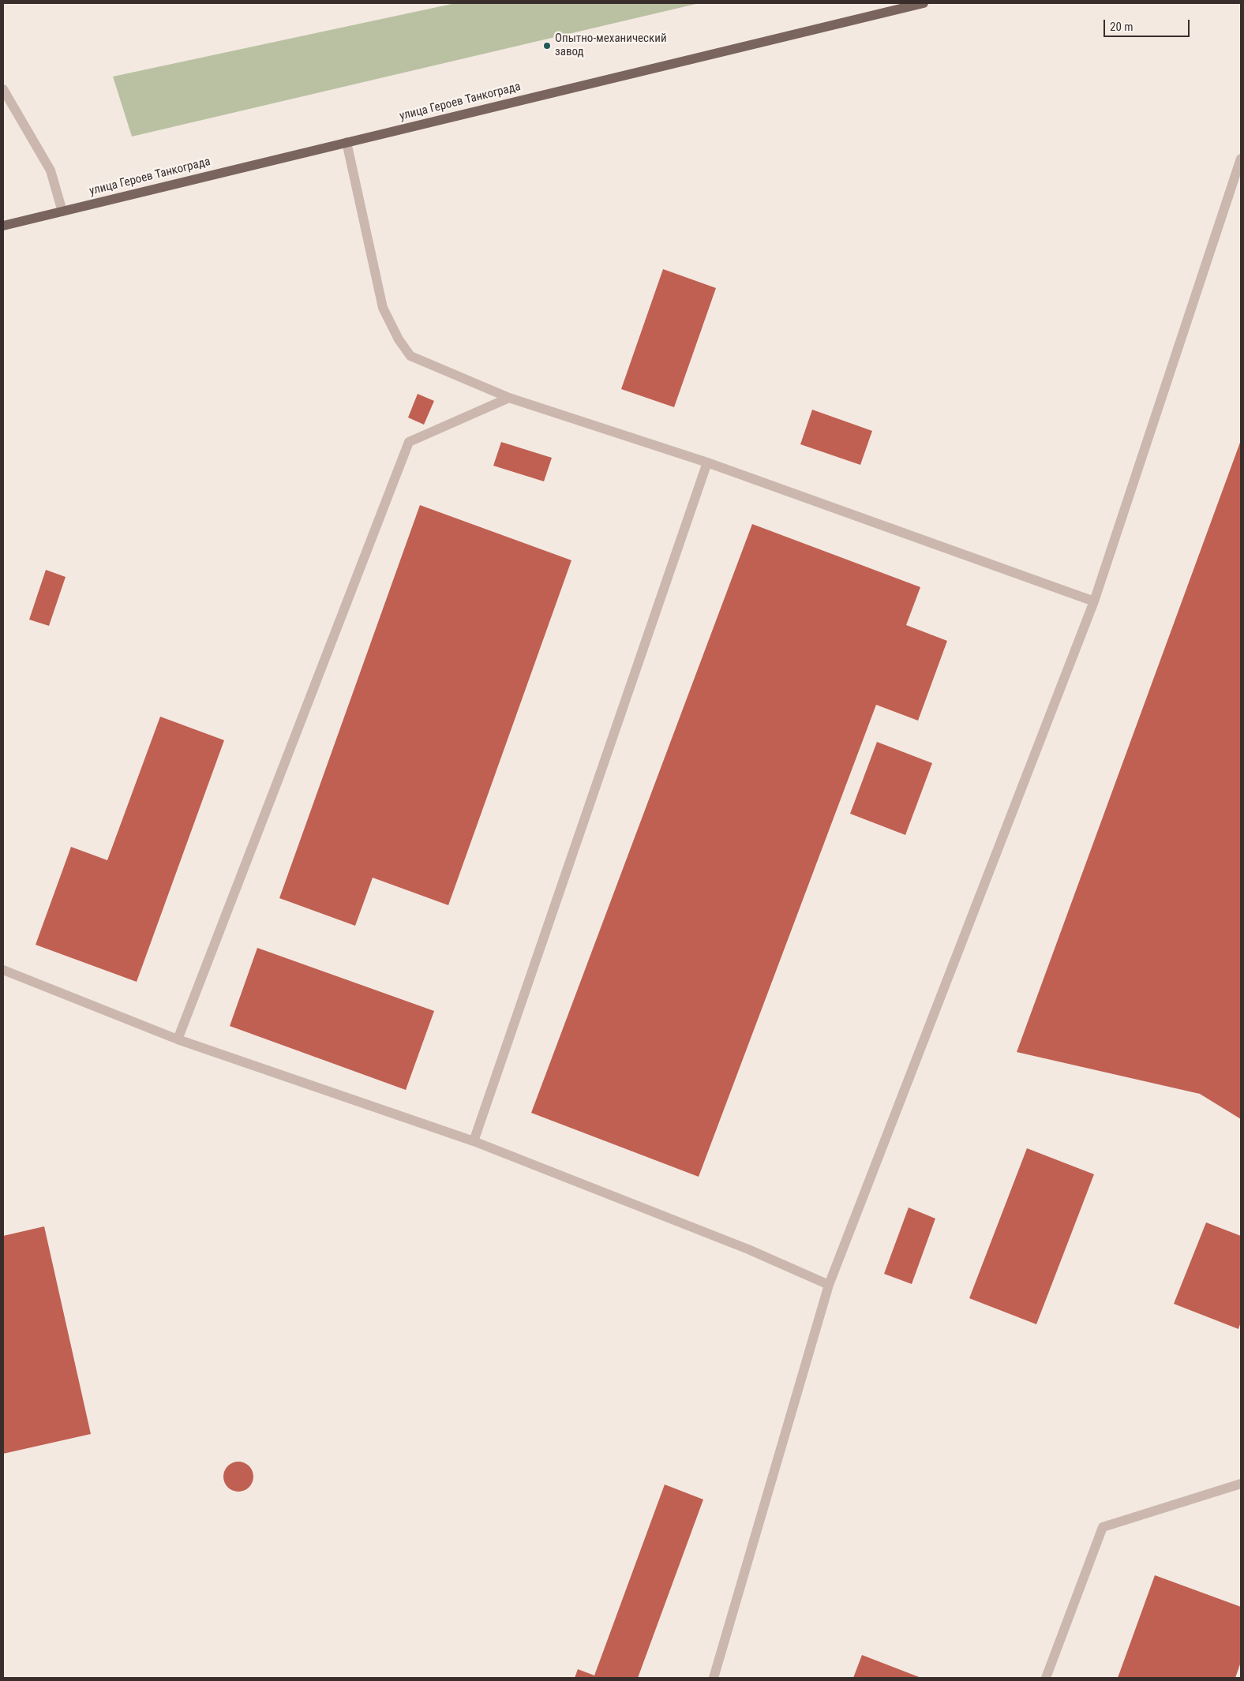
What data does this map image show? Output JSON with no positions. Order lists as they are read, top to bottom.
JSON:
{
  "streets": {
    "main road": ["улица Героев Танкограда"]
  },
  "places": ["Опытно-механический завод"],
  "scale_bar": "20 m"
}
